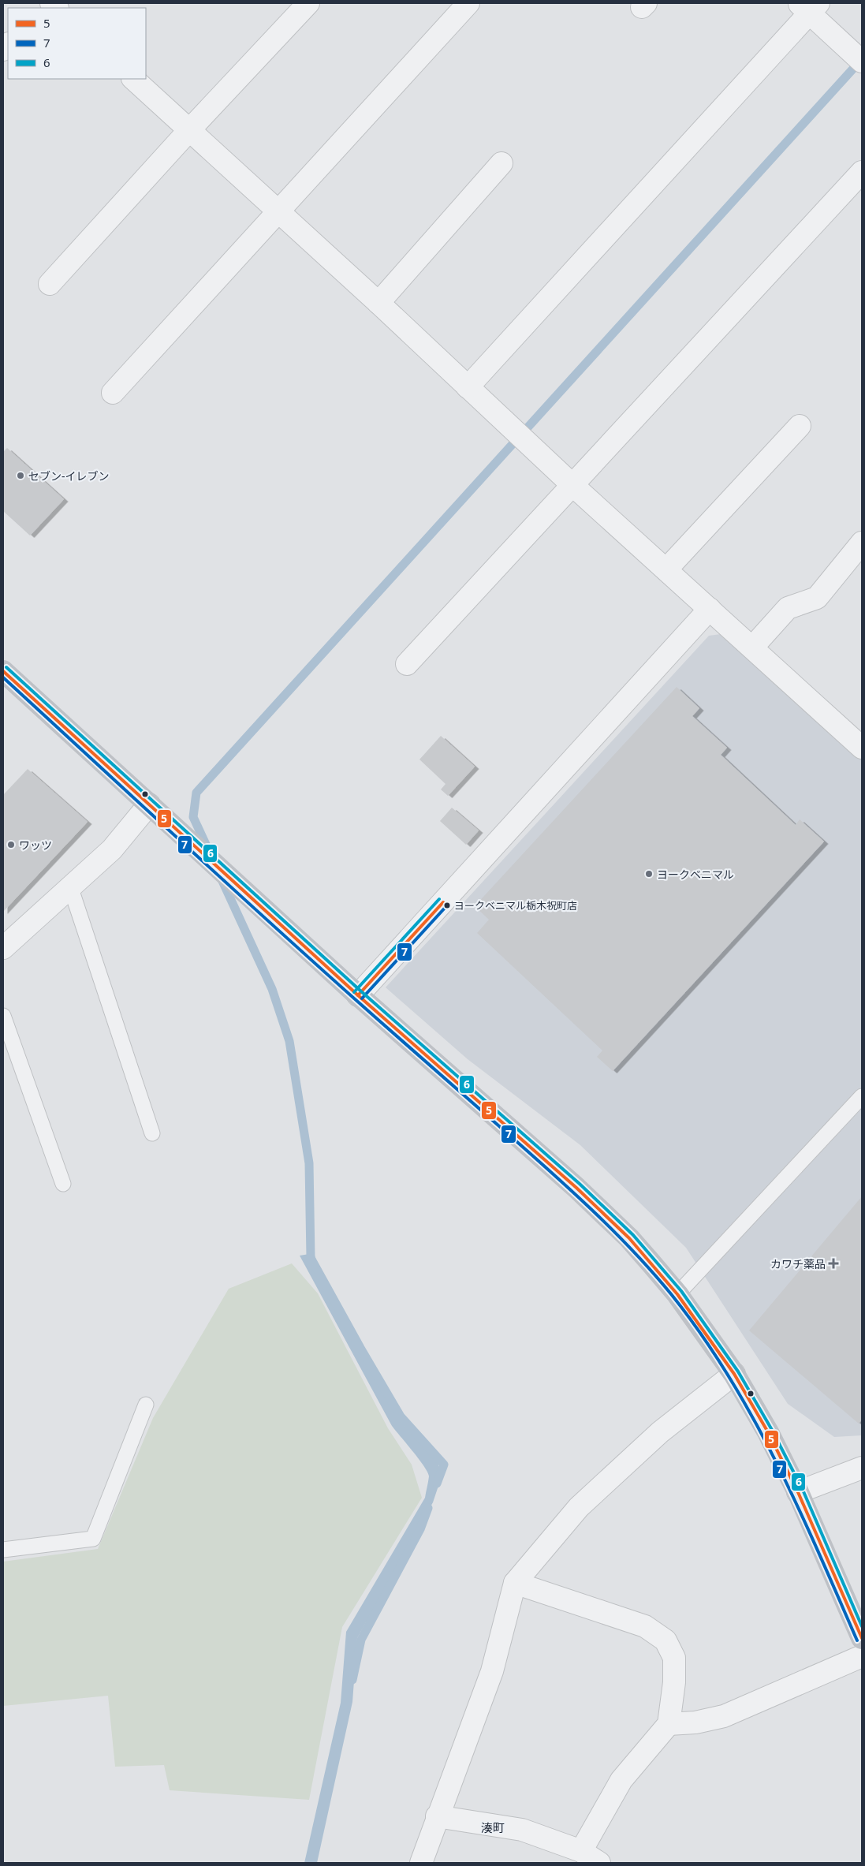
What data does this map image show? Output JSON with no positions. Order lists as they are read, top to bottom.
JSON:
{
  "districts": ["湊町"],
  "places": {
    "other": [
      "セブン-イレブン",
      "ワッツ",
      "ヨークベニマル",
      "ヨークベニマル栃木祝町店"
    ],
    "health": ["カワチ薬品"]
  },
  "lines": ["transit line 6", "transit line 5", "transit line 7"],
  "legend": ["5", "7", "6"]
}
